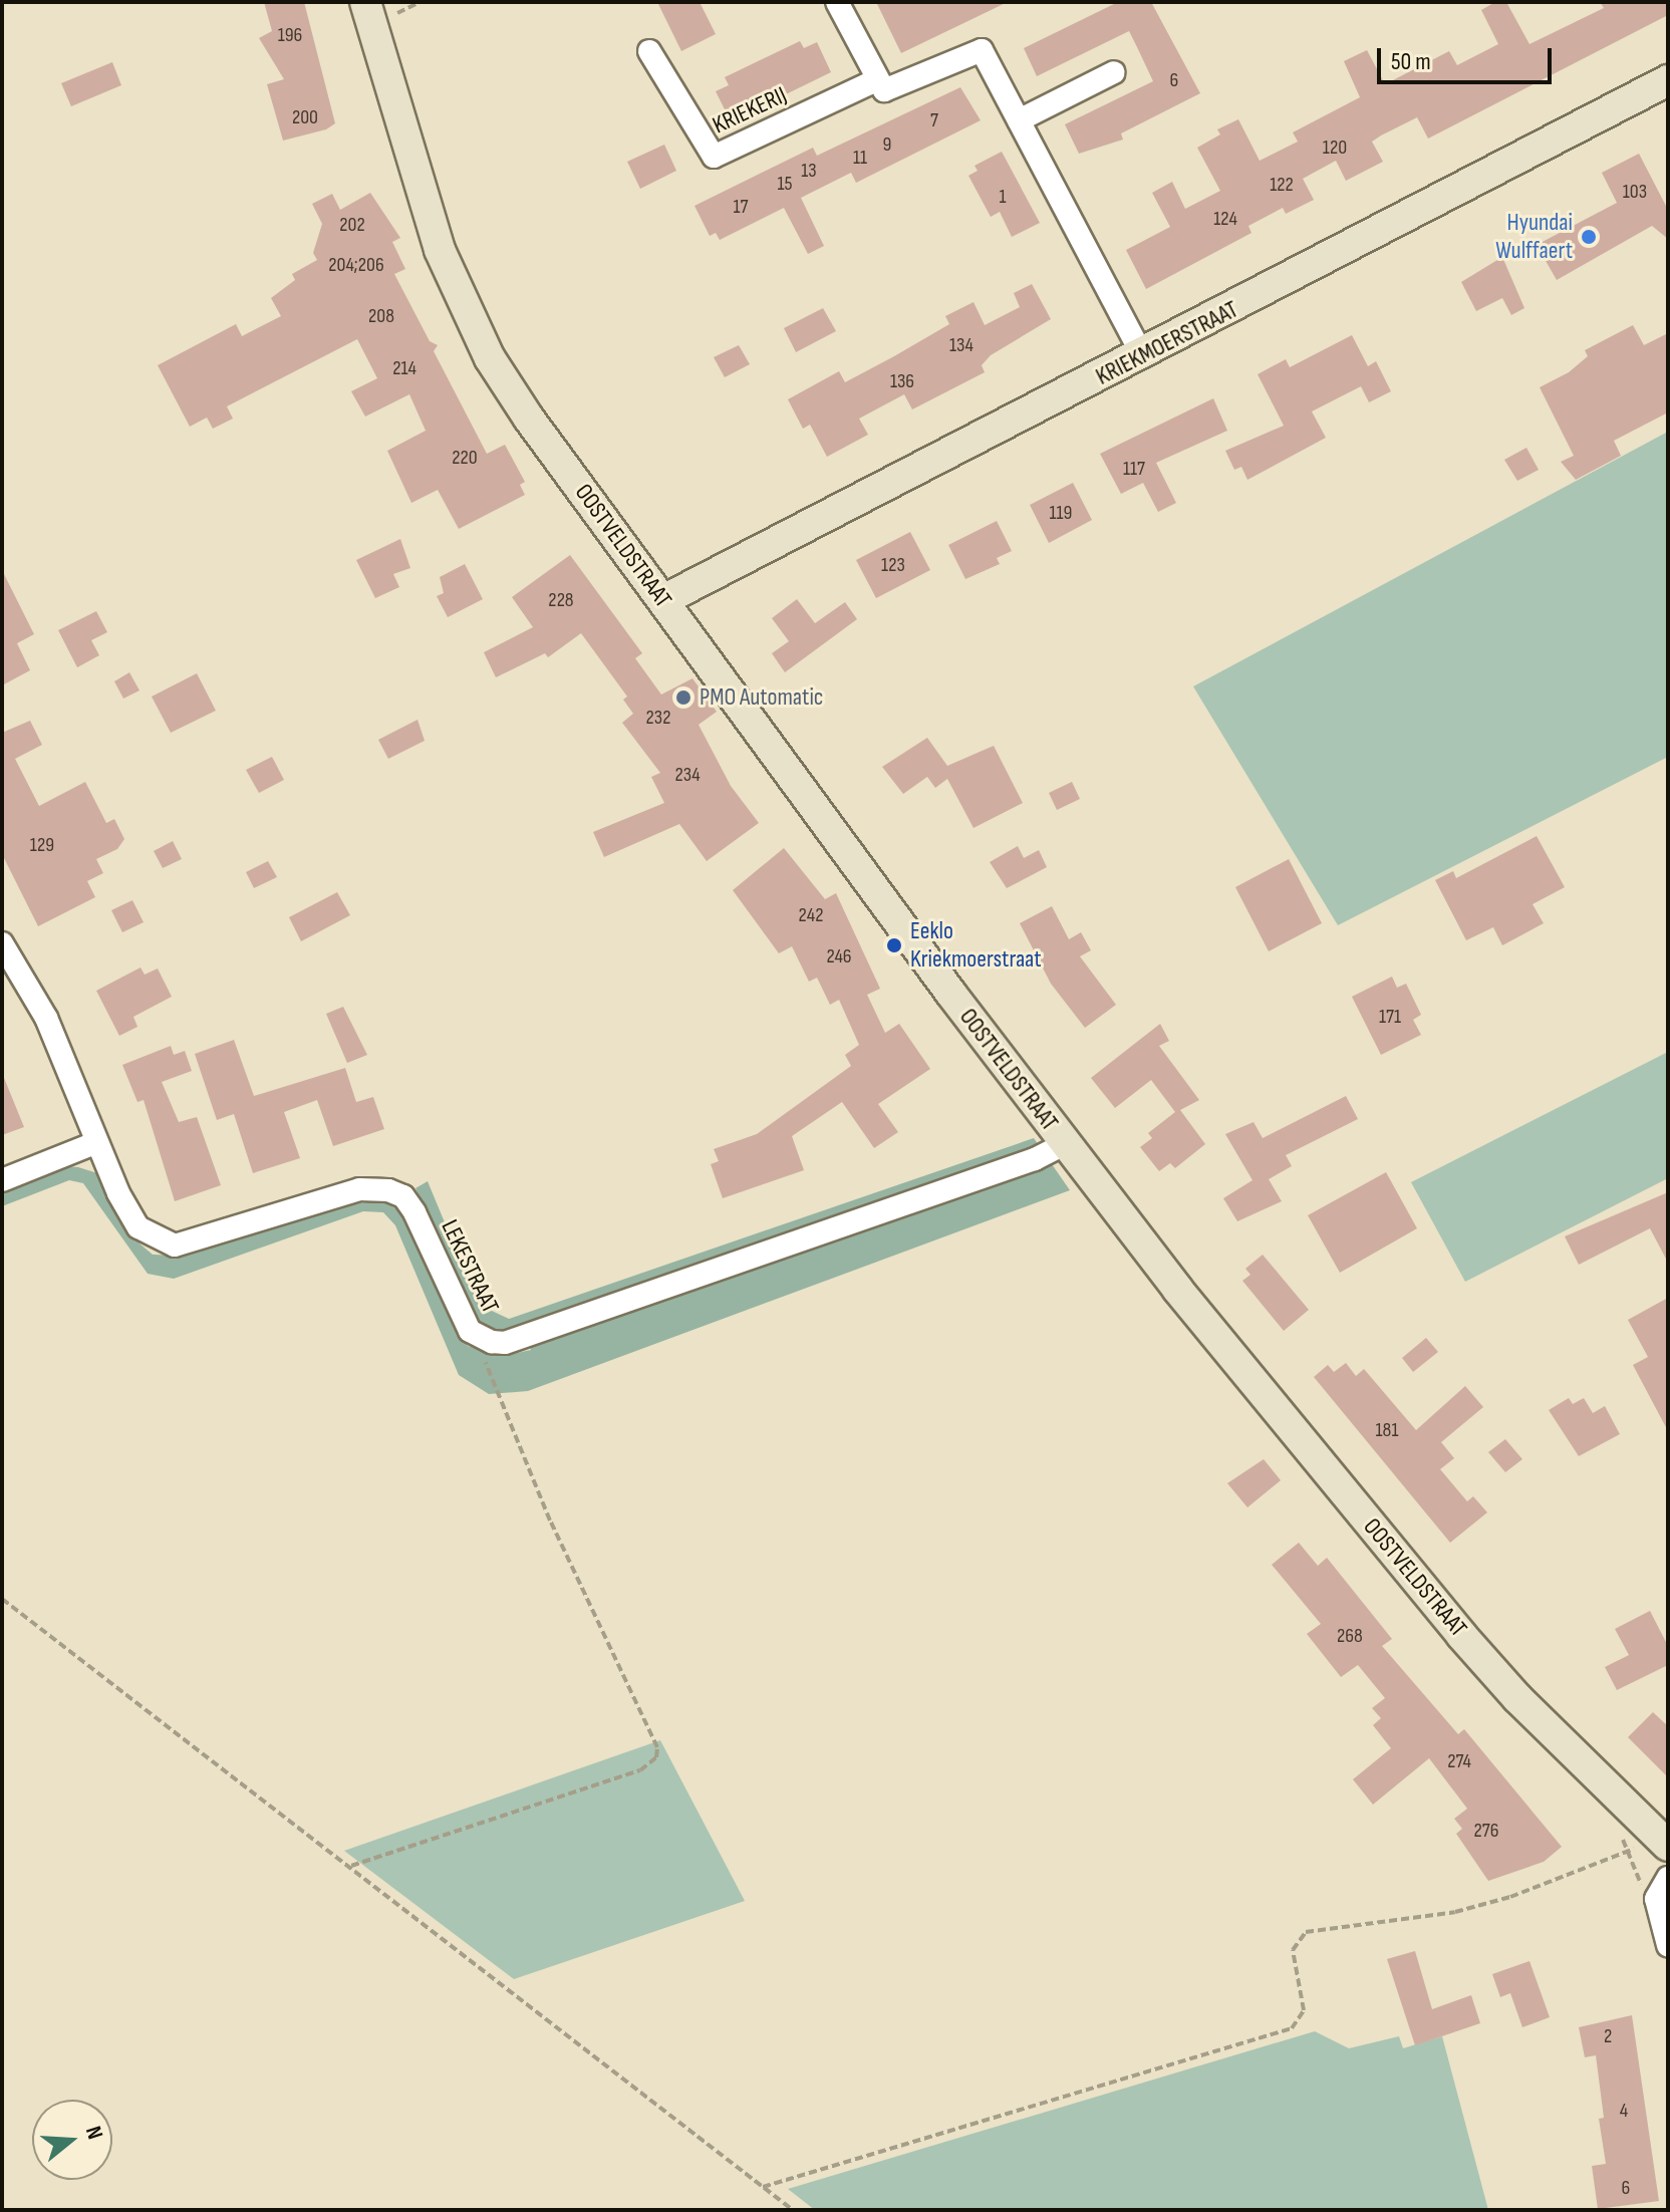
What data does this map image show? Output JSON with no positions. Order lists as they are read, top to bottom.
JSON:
{
  "streets": {
    "street": [
      "KRIEKERIJ",
      "KRIEKMOERSTRAAT",
      "OOSTVELDSTRAAT",
      "LEKESTRAAT"
    ]
  },
  "crossings": [
    ["KRIEKERIJ", "KRIEKMOERSTRAAT"],
    ["KRIEKMOERSTRAAT", "OOSTVELDSTRAAT"],
    ["OOSTVELDSTRAAT", "LEKESTRAAT"]
  ],
  "places": ["Hyundai Wulffaert", "PMO Automatic", "Eeklo Kriekmoerstraat"],
  "house_numbers": [
    "196",
    "6",
    "200",
    "7",
    "9",
    "120",
    "11",
    "13",
    "15",
    "122",
    "103",
    "1",
    "17",
    "124",
    "202",
    "204;206",
    "208",
    "134",
    "214",
    "136",
    "220",
    "117",
    "119",
    "123",
    "228",
    "232",
    "234",
    "129",
    "242",
    "246",
    "171",
    "181",
    "268",
    "274",
    "276",
    "2",
    "4",
    "6"
  ],
  "scale_bar": "50 m",
  "north": "right"
}
